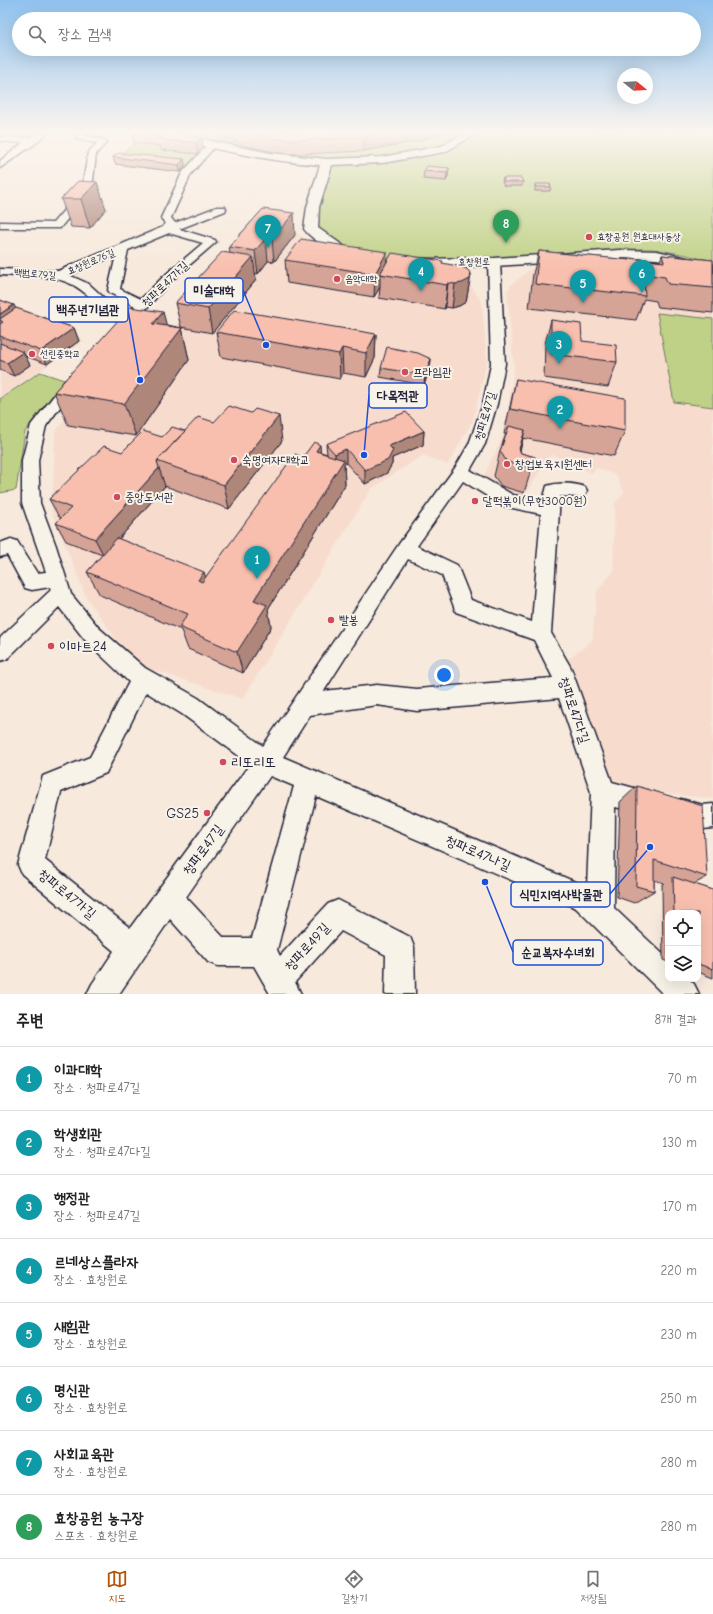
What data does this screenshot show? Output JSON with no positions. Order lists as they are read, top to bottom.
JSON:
{
  "streets": {
    "street": [
      "효창원로76길",
      "효창원로",
      "백범로79길",
      "청파로47가길",
      "청파로47길",
      "청파로47다길",
      "청파로47나길",
      "청파로49길"
    ]
  },
  "crossings": [
    ["효창원로76길", "백범로79길"],
    ["효창원로76길", "청파로47가길"],
    ["효창원로", "청파로47길"],
    ["백범로79길", "청파로47가길"],
    ["청파로47가길", "청파로47길"],
    ["청파로47길", "청파로47나길"],
    ["청파로47다길", "청파로47나길"]
  ],
  "places": [
    "효창공원 원효대사동상",
    "음악대학",
    "미술대학",
    "선린중학교",
    "프라임관",
    "백주년기념관",
    "다목적관",
    "숙명여자대학교",
    "창업보육지원센터",
    "중앙도서관",
    "달떡볶이(무한3000원)",
    "빨봉",
    "이마트24",
    "리또리또",
    "GS25",
    "식민지역사박물관",
    "순교복자수녀회"
  ],
  "north": "right",
  "page": {
    "search": "장소 검색",
    "pins": [
      "8",
      "7",
      "4",
      "6",
      "5",
      "3",
      "2",
      "1"
    ],
    "heading": ["주변", "8개 결과"],
    "list": [
      {
        "mark": "1",
        "name": "이과대학",
        "note": "장소 · 청파로47길",
        "value": "70 m"
      },
      {
        "mark": "2",
        "name": "학생회관",
        "note": "장소 · 청파로47다길",
        "value": "130 m"
      },
      {
        "mark": "3",
        "name": "행정관",
        "note": "장소 · 청파로47길",
        "value": "170 m"
      },
      {
        "mark": "4",
        "name": "르네상스플라자",
        "note": "장소 · 효창원로",
        "value": "220 m"
      },
      {
        "mark": "5",
        "name": "새힘관",
        "note": "장소 · 효창원로",
        "value": "230 m"
      },
      {
        "mark": "6",
        "name": "명신관",
        "note": "장소 · 효창원로",
        "value": "250 m"
      },
      {
        "mark": "7",
        "name": "사회교육관",
        "note": "장소 · 효창원로",
        "value": "280 m"
      },
      {
        "mark": "8",
        "name": "효창공원 농구장",
        "note": "스포츠 · 효창원로",
        "value": "280 m"
      }
    ],
    "nav": ["지도", "길찾기", "저장됨"]
  }
}
